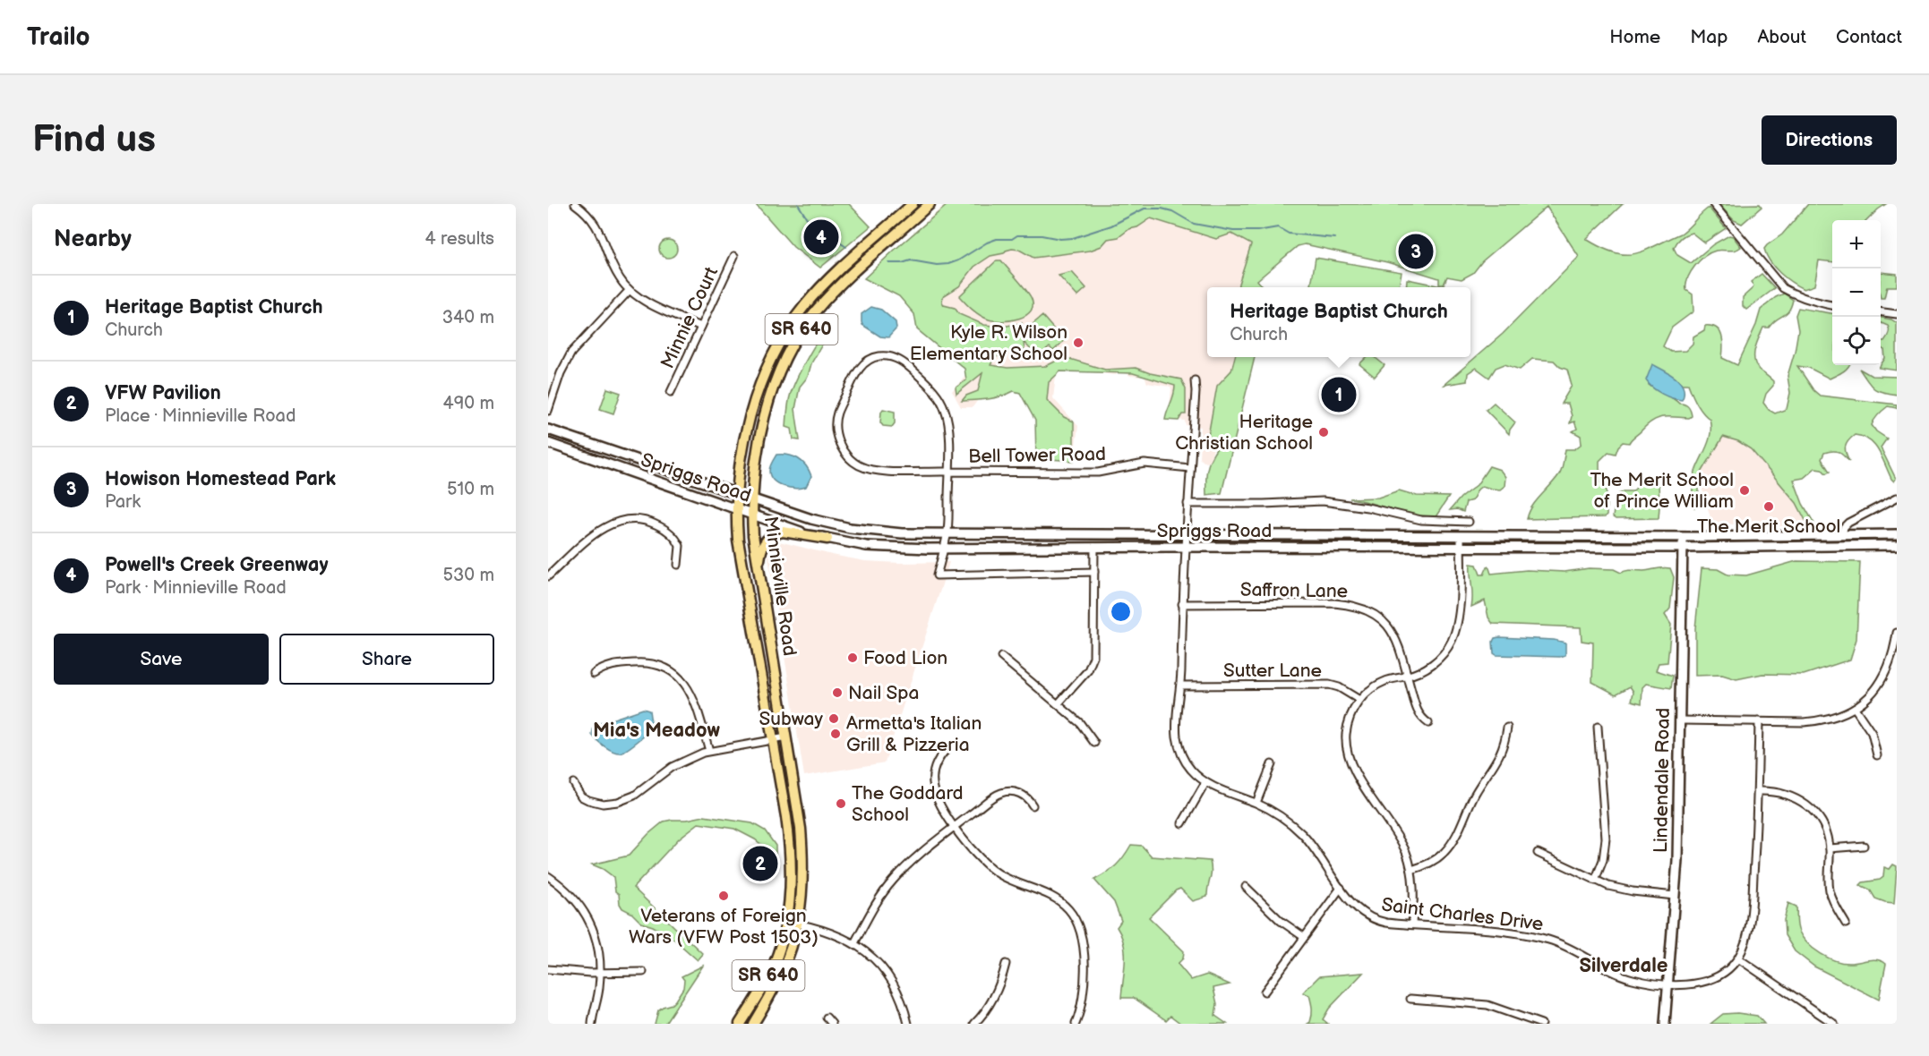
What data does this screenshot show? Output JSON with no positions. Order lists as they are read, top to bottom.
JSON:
{
  "streets": {
    "main road": [
      "SR 640",
      "Spriggs Road",
      "Minnieville Road",
      "Lindendale Road"
    ],
    "street": [
      "Minnie Court",
      "Bell Tower Road",
      "Saffron Lane",
      "Sutter Lane",
      "Saint Charles Drive"
    ]
  },
  "crossings": [
    ["Bell Tower Road", "Saint Charles Drive"],
    ["Spriggs Road", "Minnieville Road"],
    ["Spriggs Road", "Lindendale Road"],
    ["Spriggs Road", "Saint Charles Drive"],
    ["Saffron Lane", "Saint Charles Drive"],
    ["Sutter Lane", "Saint Charles Drive"],
    ["Lindendale Road", "Saint Charles Drive"]
  ],
  "districts": ["Mia's Meadow", "Silverdale"],
  "places": [
    "Kyle R. Wilson Elementary School",
    "Heritage Christian School",
    "The Merit School of Prince William",
    "The Merit School",
    "Food Lion",
    "Nail Spa",
    "Subway",
    "Armetta's Italian Grill & Pizzeria",
    "The Goddard School",
    "Veterans of Foreign Wars (VFW Post 1503)"
  ],
  "page": {
    "header": "Trailo",
    "nav": [
      "Home",
      "Map",
      "About",
      "Contact"
    ],
    "buttons": [
      "Directions",
      ["Save", "Share"]
    ],
    "title": "Find us",
    "heading": ["Nearby", "4 results"],
    "pins": [
      "4",
      "3",
      "1",
      "2"
    ],
    "map_buttons": ["+", "−"],
    "list": [
      {
        "mark": "1",
        "name": "Heritage Baptist Church",
        "note": "Church",
        "value": "340 m"
      },
      {
        "mark": "2",
        "name": "VFW Pavilion",
        "note": "Place · Minnieville Road",
        "value": "490 m"
      },
      {
        "mark": "3",
        "name": "Howison Homestead Park",
        "note": "Park",
        "value": "510 m"
      },
      {
        "mark": "4",
        "name": "Powell's Creek Greenway",
        "note": "Park · Minnieville Road",
        "value": "530 m"
      }
    ],
    "popup": ["Heritage Baptist Church", "Church"]
  }
}
